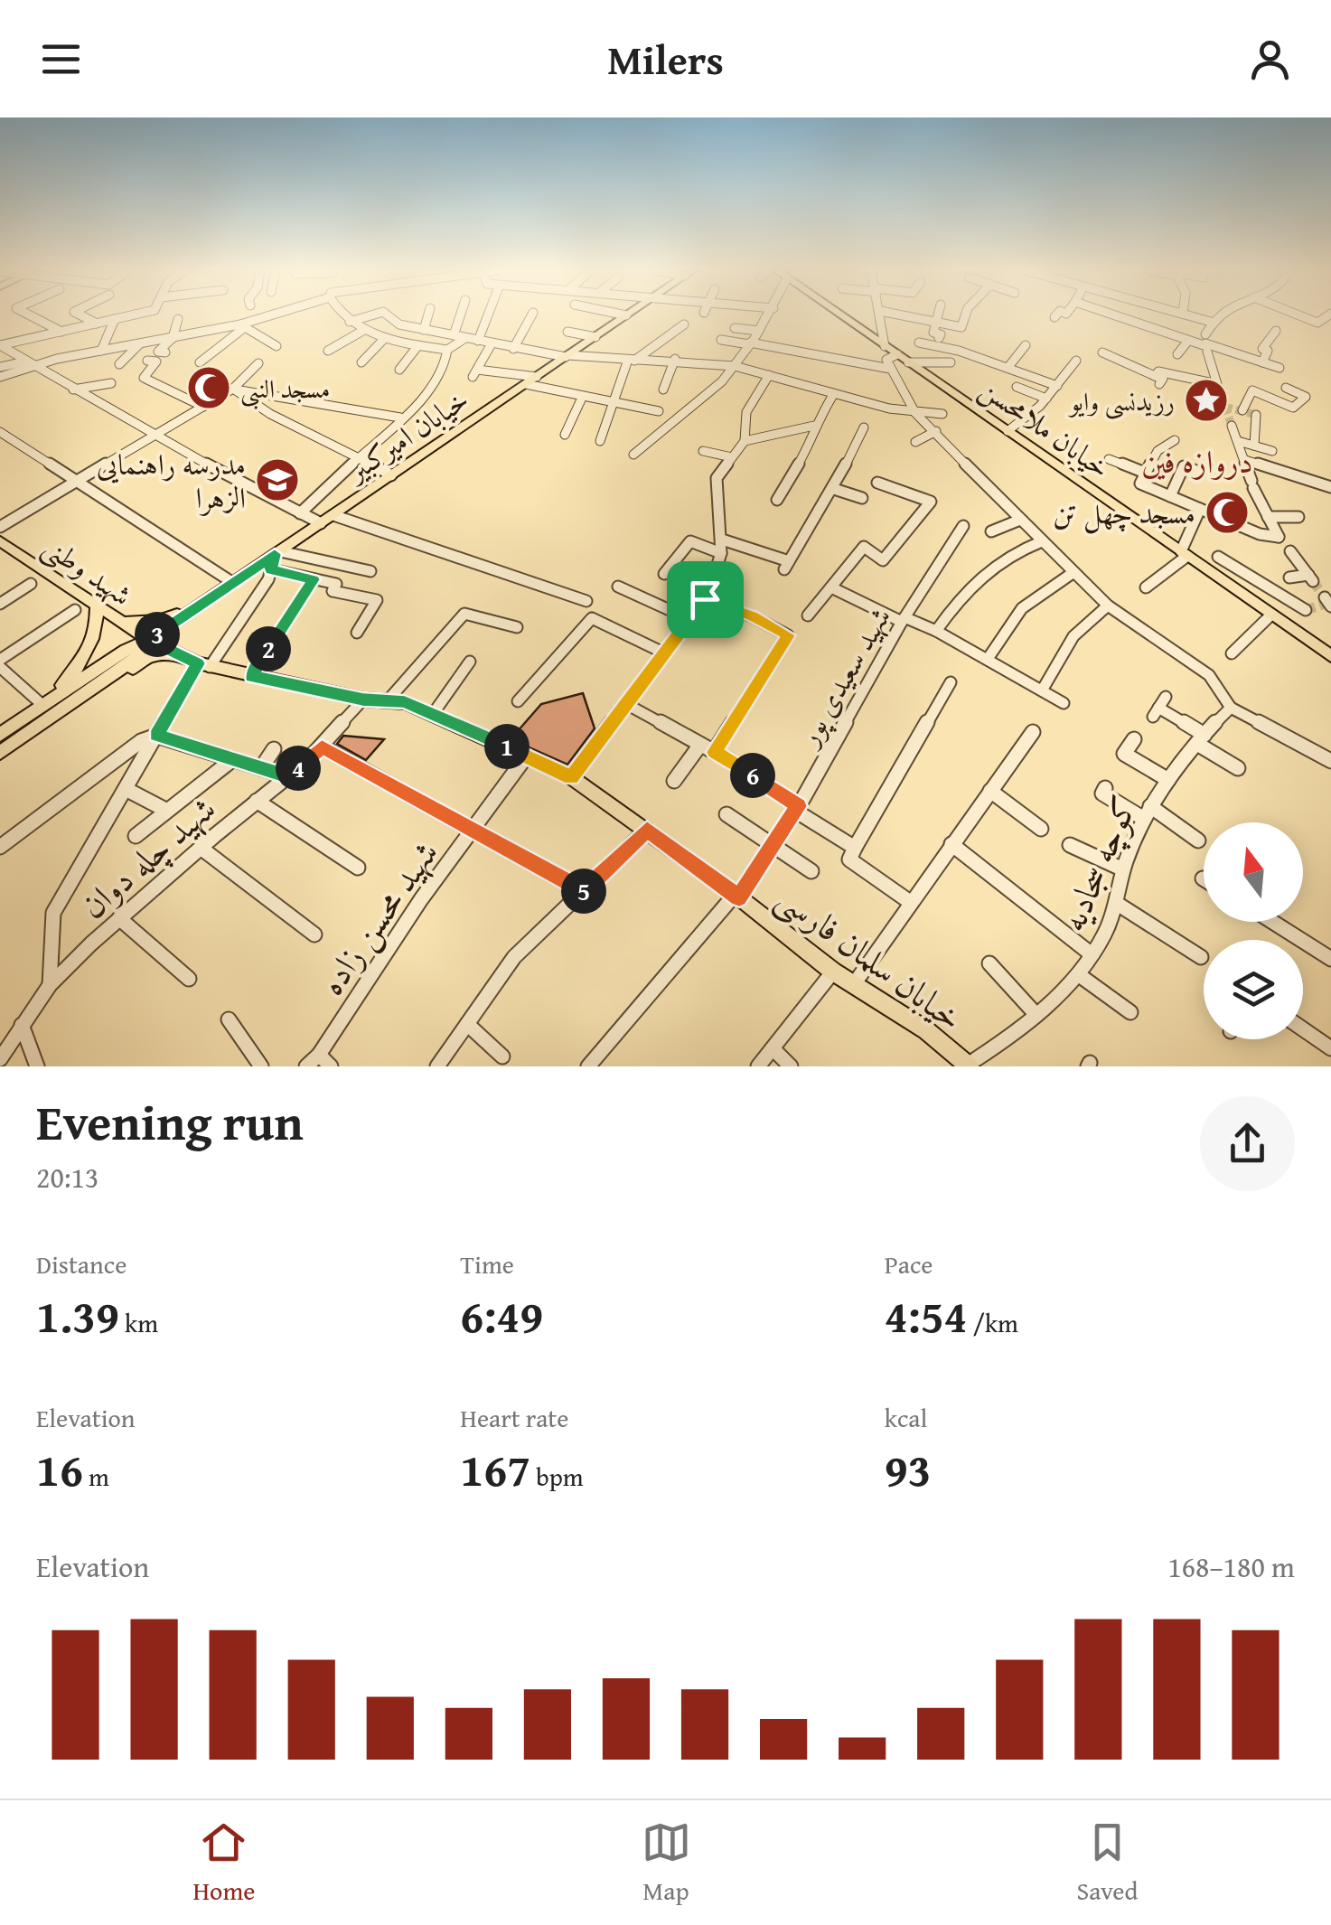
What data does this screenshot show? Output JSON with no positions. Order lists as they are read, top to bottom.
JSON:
{
  "streets": {
    "main road": [
      "خیابان ملامحسن",
      "خیابان امیرکبیر",
      "شهید وطنی",
      "خیابان سلمان فارسی"
    ],
    "street": [
      "شهید سعیدی پور",
      "شهید چله دوان",
      "کوچه سجادیه",
      "شهید محسن زاده"
    ]
  },
  "crossings": [
    ["خیابان امیرکبیر", "شهید وطنی"],
    ["خیابان امیرکبیر", "خیابان سلمان فارسی"],
    ["شهید وطنی", "خیابان سلمان فارسی"],
    ["شهید سعیدی پور", "خیابان سلمان فارسی"],
    ["شهید چله دوان", "خیابان سلمان فارسی"],
    ["کوچه سجادیه", "خیابان سلمان فارسی"],
    ["شهید محسن زاده", "خیابان سلمان فارسی"]
  ],
  "districts": ["دروازه فین"],
  "places": {
    "mosque": ["مسجد النبی", "مسجد چهل تن"],
    "place": ["رزیدنسی وایو"],
    "school or university": ["مدرسه راهنمایی الزهرا"]
  },
  "north": "top",
  "page": {
    "header": "Milers",
    "pins": [
      "3",
      "2",
      "1",
      "4",
      "6",
      "5"
    ],
    "heading": ["Evening run", "20:13"],
    "stats": [
      ["Distance", "1.39 km"],
      ["Time", "6:49"],
      ["Pace", "4:54 /km"],
      ["Elevation", "16 m"],
      ["Heart rate", "167 bpm"],
      ["kcal", "93"]
    ],
    "chart": ["Elevation", "168–180 m"],
    "tabs": ["Home", "Map", "Saved"]
  }
}
